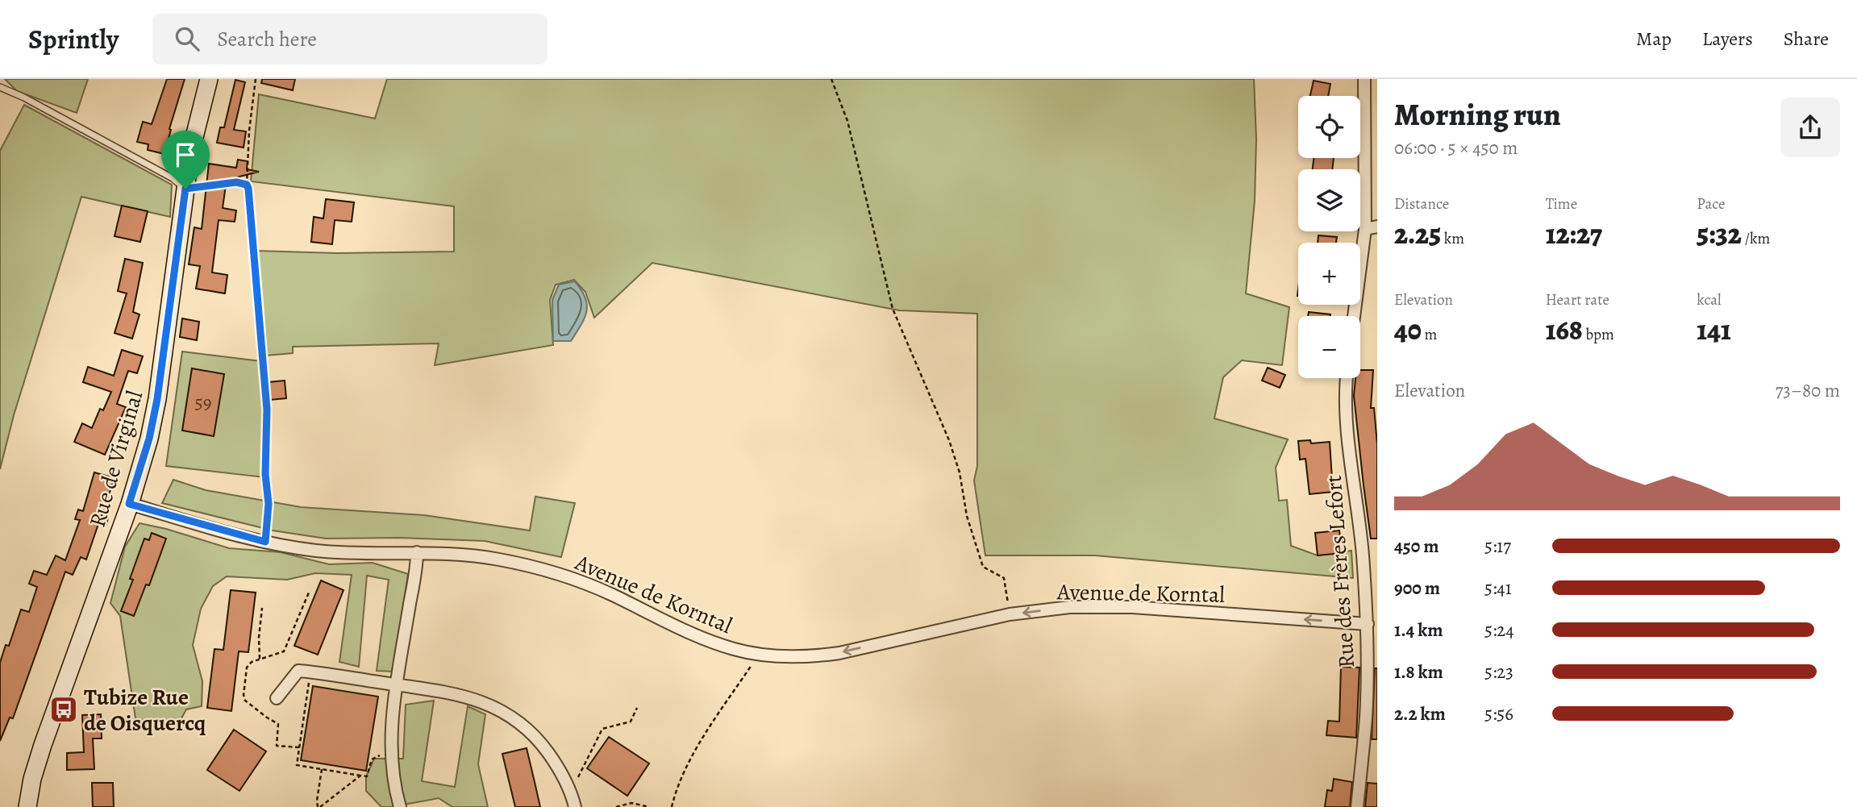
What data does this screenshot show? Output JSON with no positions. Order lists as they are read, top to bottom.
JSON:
{
  "streets": {
    "street": ["Rue de Virginal", "Rue des Frères Lefort", "Avenue de Korntal"]
  },
  "crossings": [
    ["Rue de Virginal", "Avenue de Korntal"],
    ["Rue des Frères Lefort", "Avenue de Korntal"]
  ],
  "one_way": ["Avenue de Korntal"],
  "places": {
    "bus stop": ["Tubize Rue de Oisquercq"]
  },
  "house_numbers": ["59"],
  "page": {
    "header": "Sprintly",
    "search": "Search here",
    "nav": ["Map", "Layers", "Share"],
    "heading": ["Morning run", "06:00 · 5 × 450 m"],
    "map_buttons": ["+", "−"],
    "stats": [
      ["Distance", "2.25 km"],
      ["Time", "12:27"],
      ["Pace", "5:32 /km"],
      ["Elevation", "40 m"],
      ["Heart rate", "168 bpm"],
      ["kcal", "141"]
    ],
    "chart": ["Elevation", "73–80 m"],
    "list": [
      {
        "name": "450 m",
        "note": "5:17"
      },
      {
        "name": "900 m",
        "note": "5:41"
      },
      {
        "name": "1.4 km",
        "note": "5:24"
      },
      {
        "name": "1.8 km",
        "note": "5:23"
      },
      {
        "name": "2.2 km",
        "note": "5:56"
      }
    ]
  }
}
